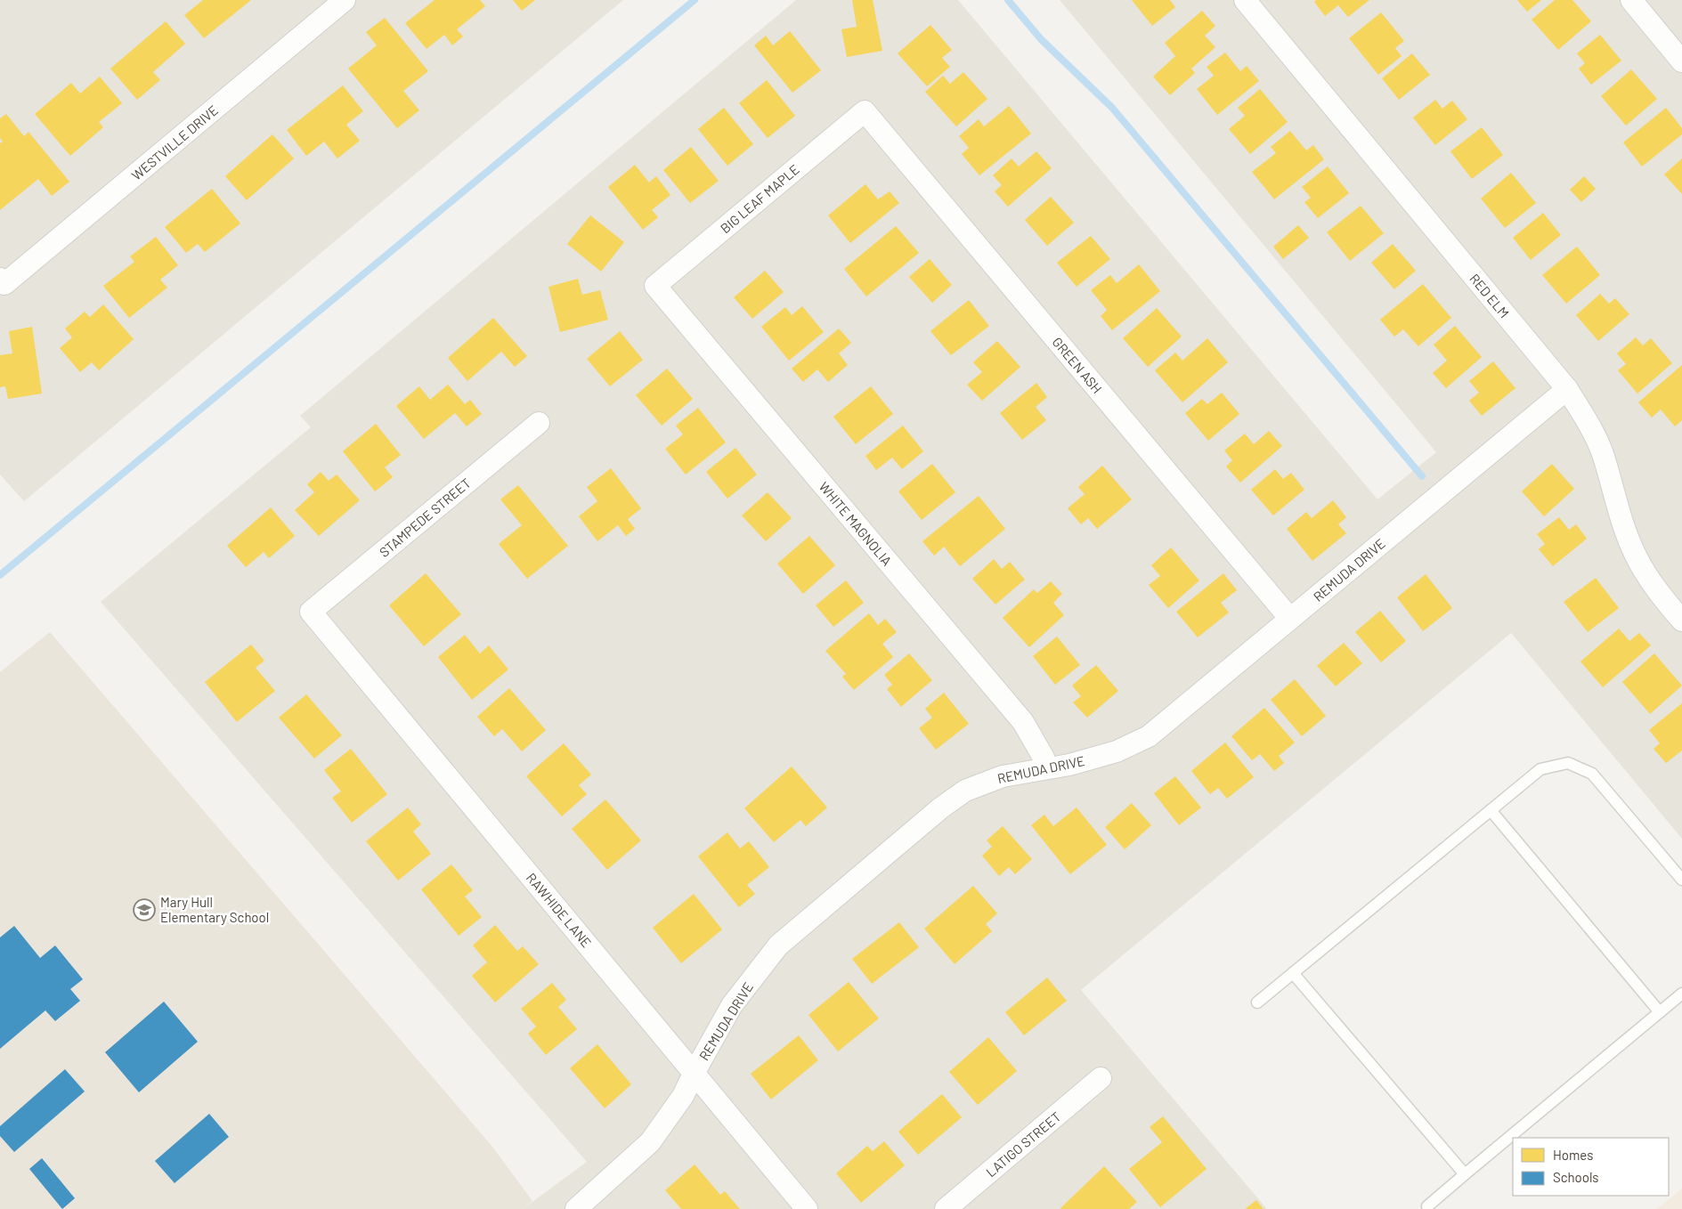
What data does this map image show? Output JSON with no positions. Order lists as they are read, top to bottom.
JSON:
{
  "streets": {
    "street": [
      "WESTVILLE DRIVE",
      "BIG LEAF MAPLE",
      "RED ELM",
      "GREEN ASH",
      "STAMPEDE STREET",
      "WHITE MAGNOLIA",
      "REMUDA DRIVE",
      "RAWHIDE LANE",
      "LATIGO STREET"
    ]
  },
  "crossings": [
    ["BIG LEAF MAPLE", "GREEN ASH"],
    ["BIG LEAF MAPLE", "WHITE MAGNOLIA"],
    ["RED ELM", "REMUDA DRIVE"],
    ["GREEN ASH", "REMUDA DRIVE"],
    ["STAMPEDE STREET", "RAWHIDE LANE"],
    ["WHITE MAGNOLIA", "REMUDA DRIVE"],
    ["REMUDA DRIVE", "RAWHIDE LANE"]
  ],
  "places": {
    "school or university": ["Mary Hull Elementary School"]
  },
  "legend": ["Homes", "Schools"]
}
